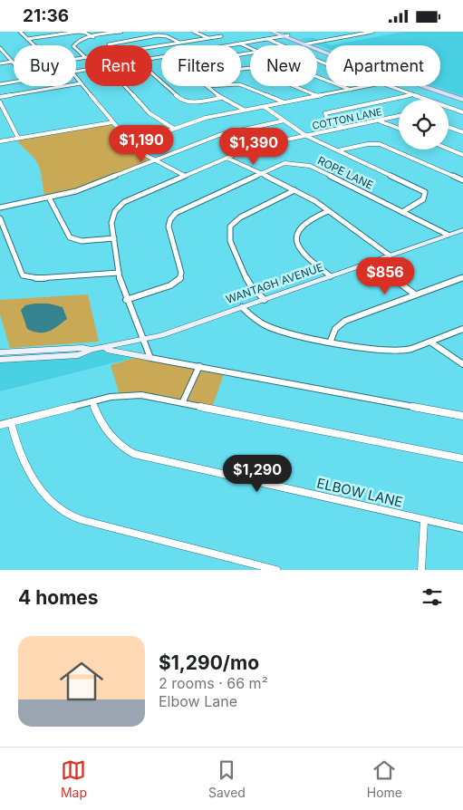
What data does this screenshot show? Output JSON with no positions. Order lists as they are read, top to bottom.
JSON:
{
  "streets": {
    "main road": ["WANTAGH AVENUE"],
    "street": ["COTTON LANE", "ROPE LANE", "ELBOW LANE"]
  },
  "crossings": [
    ["COTTON LANE", "ROPE LANE"],
    ["COTTON LANE", "WANTAGH AVENUE"],
    ["ROPE LANE", "WANTAGH AVENUE"]
  ],
  "page": {
    "status": "21:36",
    "chip": [
      "Buy",
      "Rent",
      "Filters",
      "New",
      "Apartment"
    ],
    "price": [
      "$1,190",
      "$1,390",
      "$856",
      "$1,290"
    ],
    "heading": "4 homes",
    "list": [
      {
        "name": "$1,290/mo",
        "note": "2 rooms · 66 m² · Elbow Lane"
      }
    ],
    "tabs": ["Map", "Saved", "Home"]
  }
}
